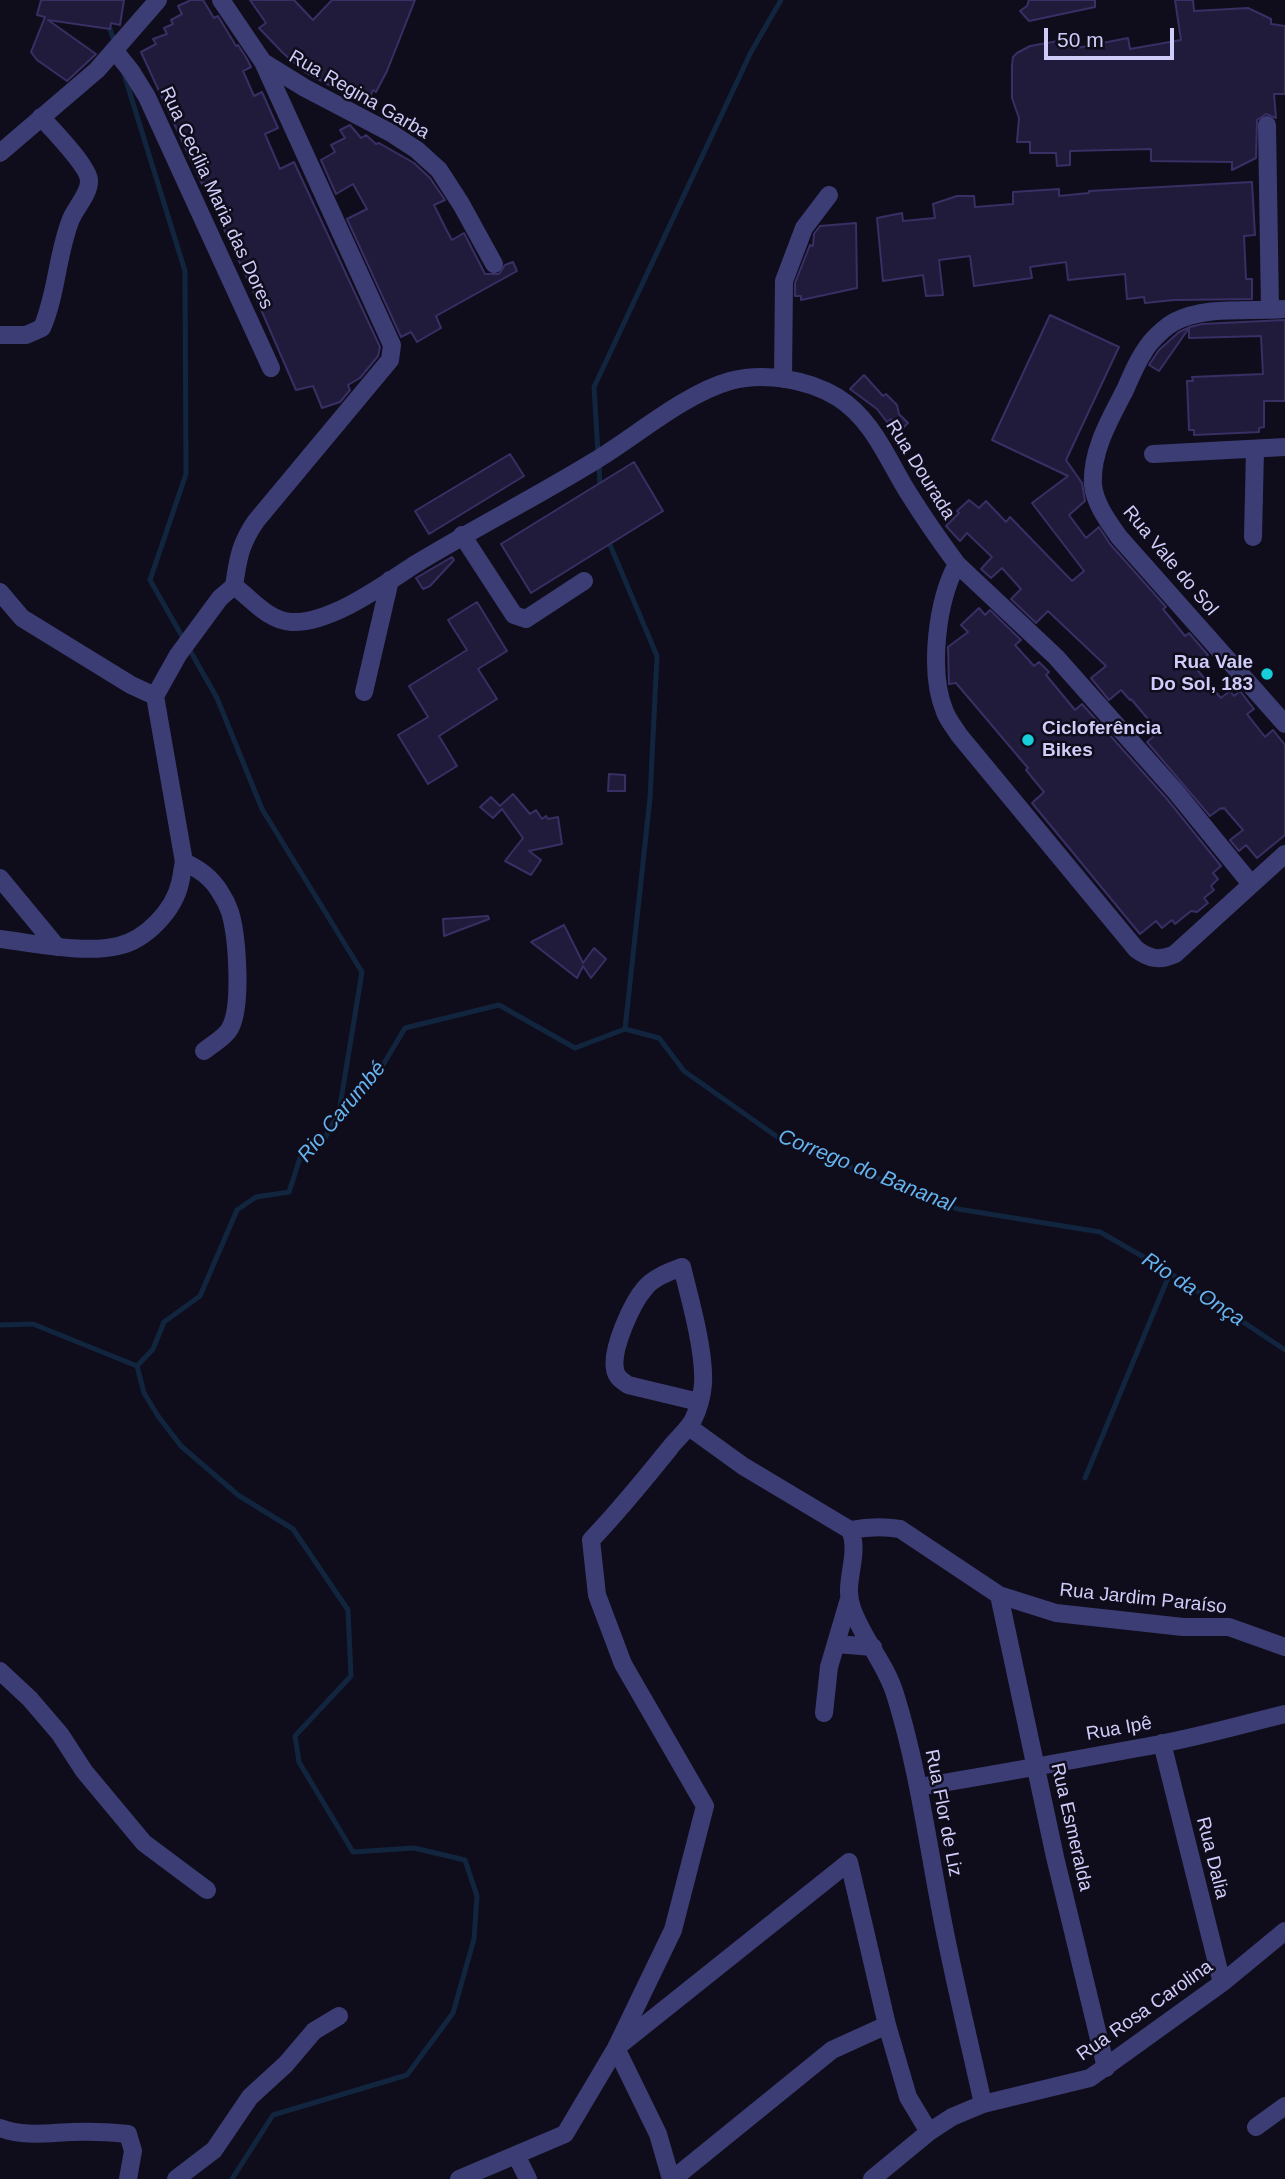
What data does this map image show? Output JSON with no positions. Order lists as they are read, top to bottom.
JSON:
{
  "streets": {
    "street": [
      "Rua Regina Garba",
      "Rua Cecília Maria das Dores",
      "Rua Dourada",
      "Rua Vale do Sol",
      "Rua Jardim Paraíso",
      "Rua Ipê",
      "Rua Flor de Liz",
      "Rua Esmeralda",
      "Rua Dalia",
      "Rua Rosa Carolina"
    ]
  },
  "crossings": [
    ["Rua Jardim Paraíso", "Rua Flor de Liz"],
    ["Rua Jardim Paraíso", "Rua Esmeralda"],
    ["Rua Ipê", "Rua Flor de Liz"],
    ["Rua Ipê", "Rua Esmeralda"],
    ["Rua Ipê", "Rua Dalia"],
    ["Rua Flor de Liz", "Rua Rosa Carolina"],
    ["Rua Esmeralda", "Rua Rosa Carolina"],
    ["Rua Dalia", "Rua Rosa Carolina"]
  ],
  "water": ["Rio Carumbé", "Corrego do Bananal", "Rio da Onça"],
  "places": ["Rua Vale Do Sol, 183", "Cicloferência Bikes"],
  "scale_bar": "50 m"
}
